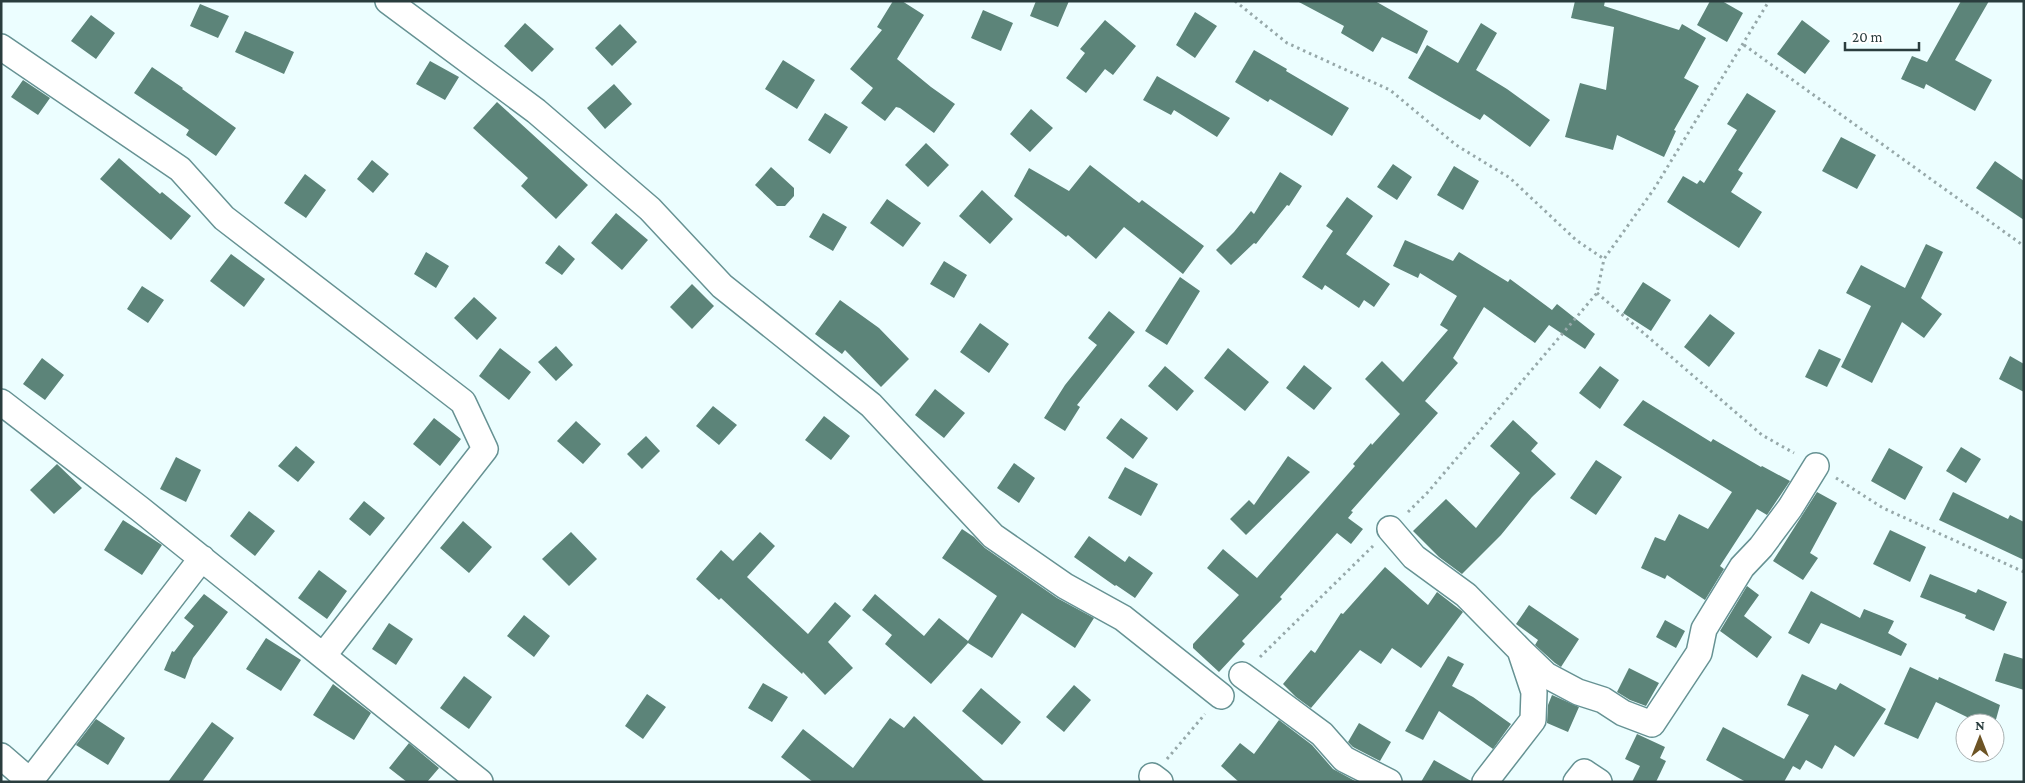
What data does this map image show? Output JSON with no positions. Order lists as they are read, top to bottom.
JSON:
{
  "scale_bar": "20 m",
  "north": "top"
}
